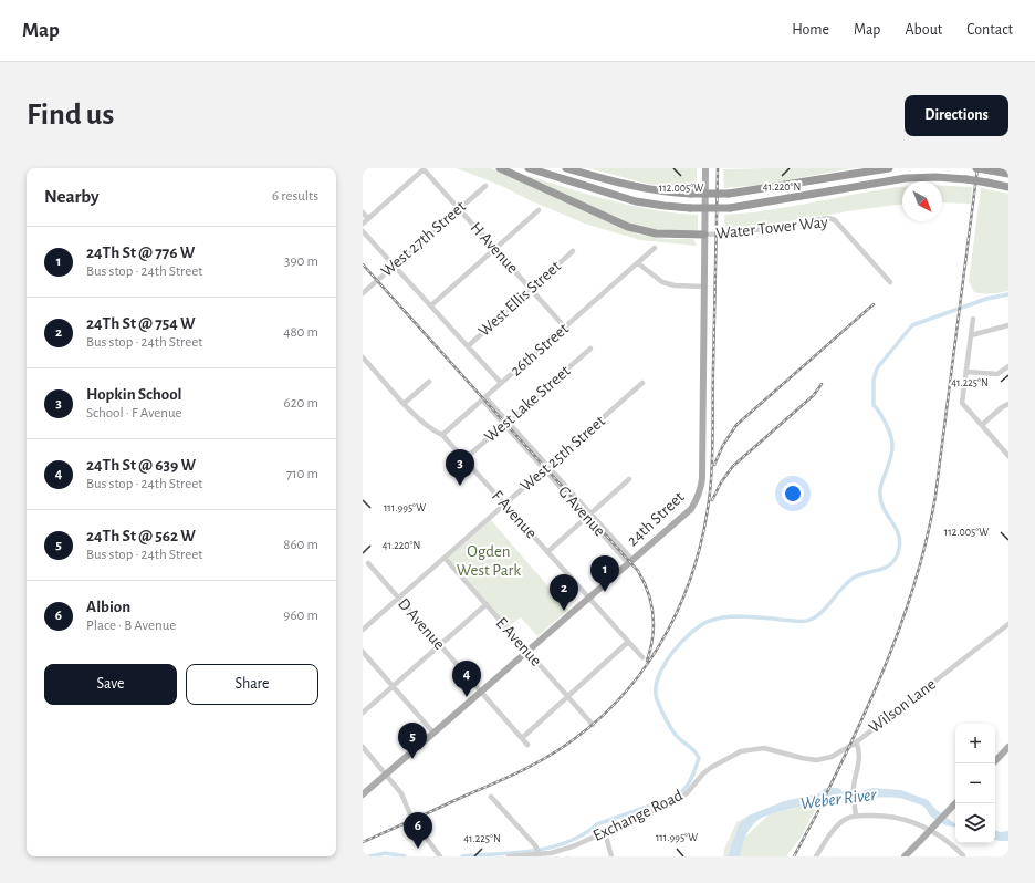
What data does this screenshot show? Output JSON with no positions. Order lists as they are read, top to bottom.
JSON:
{
  "streets": {
    "main road": ["24th Street"],
    "street": [
      "Water Tower Way",
      "West 27th Street",
      "H Avenue",
      "West Ellis Street",
      "26th Street",
      "West Lake Street",
      "West 25th Street",
      "G Avenue",
      "F Avenue",
      "D Avenue",
      "E Avenue",
      "Wilson Lane",
      "Exchange Road"
    ]
  },
  "crossings": [
    ["Water Tower Way", "24th Street"],
    ["West 27th Street", "H Avenue"],
    ["H Avenue", "West Ellis Street"],
    ["H Avenue", "26th Street"],
    ["26th Street", "G Avenue"],
    ["26th Street", "F Avenue"],
    ["West Lake Street", "G Avenue"],
    ["West Lake Street", "F Avenue"],
    ["West 25th Street", "G Avenue"],
    ["West 25th Street", "F Avenue"],
    ["West 25th Street", "D Avenue"],
    ["West 25th Street", "E Avenue"],
    ["G Avenue", "24th Street"],
    ["F Avenue", "24th Street"],
    ["24th Street", "D Avenue"],
    ["24th Street", "E Avenue"],
    ["Wilson Lane", "Exchange Road"]
  ],
  "water": ["Weber River"],
  "parks": ["Ogden West Park"],
  "north": "bottom right",
  "page": {
    "header": "Map",
    "nav": [
      "Home",
      "Map",
      "About",
      "Contact"
    ],
    "buttons": [
      "Directions",
      ["Save", "Share"]
    ],
    "title": "Find us",
    "heading": ["Nearby", "6 results"],
    "list": [
      {
        "mark": "1",
        "name": "24Th St @ 776 W",
        "note": "Bus stop · 24th Street",
        "value": "390 m"
      },
      {
        "mark": "2",
        "name": "24Th St @ 754 W",
        "note": "Bus stop · 24th Street",
        "value": "480 m"
      },
      {
        "mark": "3",
        "name": "Hopkin School",
        "note": "School · F Avenue",
        "value": "620 m"
      },
      {
        "mark": "4",
        "name": "24Th St @ 639 W",
        "note": "Bus stop · 24th Street",
        "value": "710 m"
      },
      {
        "mark": "5",
        "name": "24Th St @ 562 W",
        "note": "Bus stop · 24th Street",
        "value": "860 m"
      },
      {
        "mark": "6",
        "name": "Albion",
        "note": "Place · B Avenue",
        "value": "960 m"
      }
    ],
    "pins": [
      "3",
      "1",
      "2",
      "4",
      "5",
      "6"
    ],
    "map_buttons": ["+", "−"]
  },
  "coordinates": [
    "41.220°N",
    "112.005°W",
    "41.225°N",
    "111.995°W"
  ]
}
